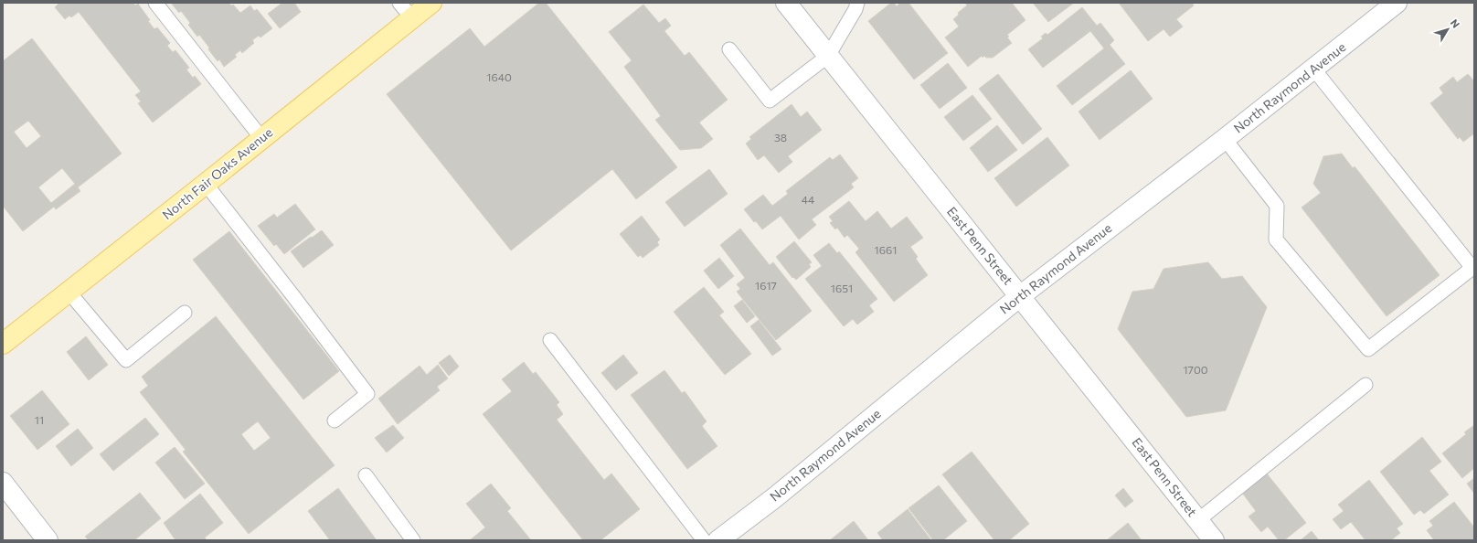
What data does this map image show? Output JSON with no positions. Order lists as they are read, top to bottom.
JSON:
{
  "streets": {
    "main road": ["North Fair Oaks Avenue"],
    "street": ["North Raymond Avenue", "East Penn Street"]
  },
  "crossings": [
    ["North Raymond Avenue", "East Penn Street"]
  ],
  "house_numbers": [
    "1640",
    "38",
    "44",
    "1661",
    "1617",
    "1651",
    "1700",
    "11"
  ],
  "north": "top right"
}
